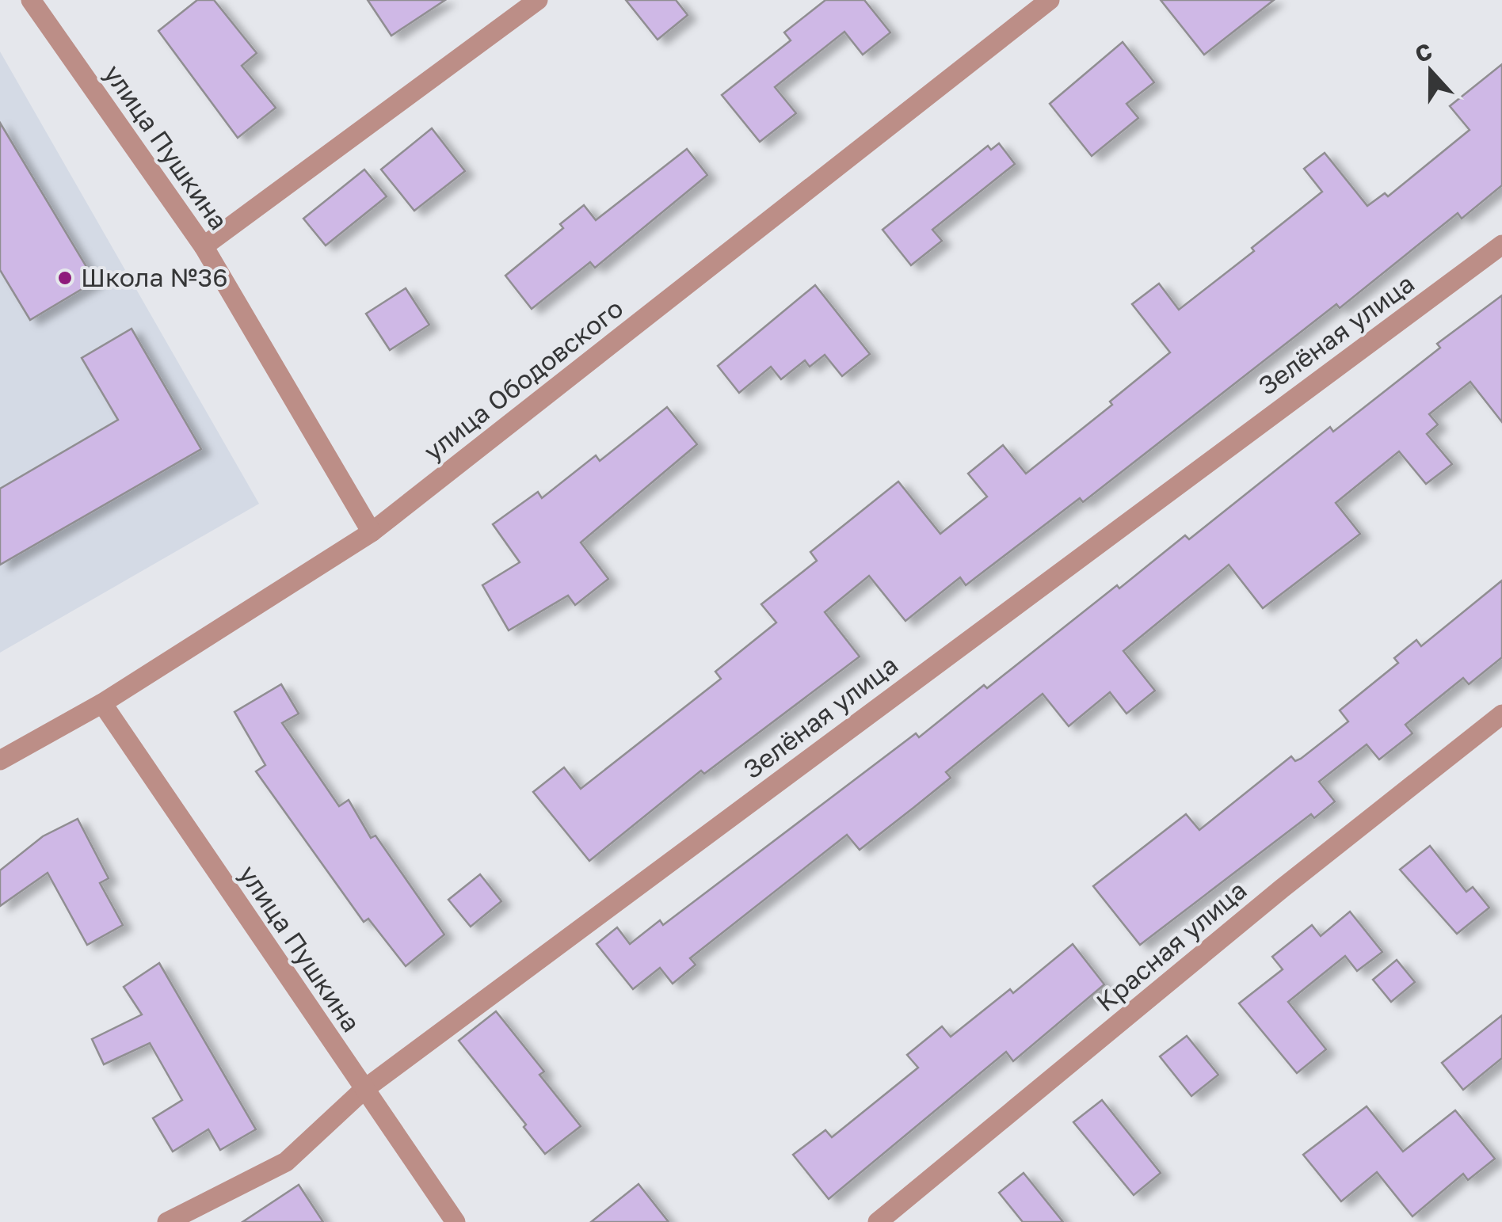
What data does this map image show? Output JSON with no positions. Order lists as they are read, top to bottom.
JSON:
{
  "streets": {
    "street": [
      "улица Пушкина",
      "Зелёная улица",
      "улица Ободовского",
      "Красная улица"
    ]
  },
  "crossings": [
    ["улица Пушкина", "Зелёная улица"],
    ["улица Пушкина", "улица Ободовского"]
  ],
  "places": ["Школа №36"],
  "north": "top"
}
